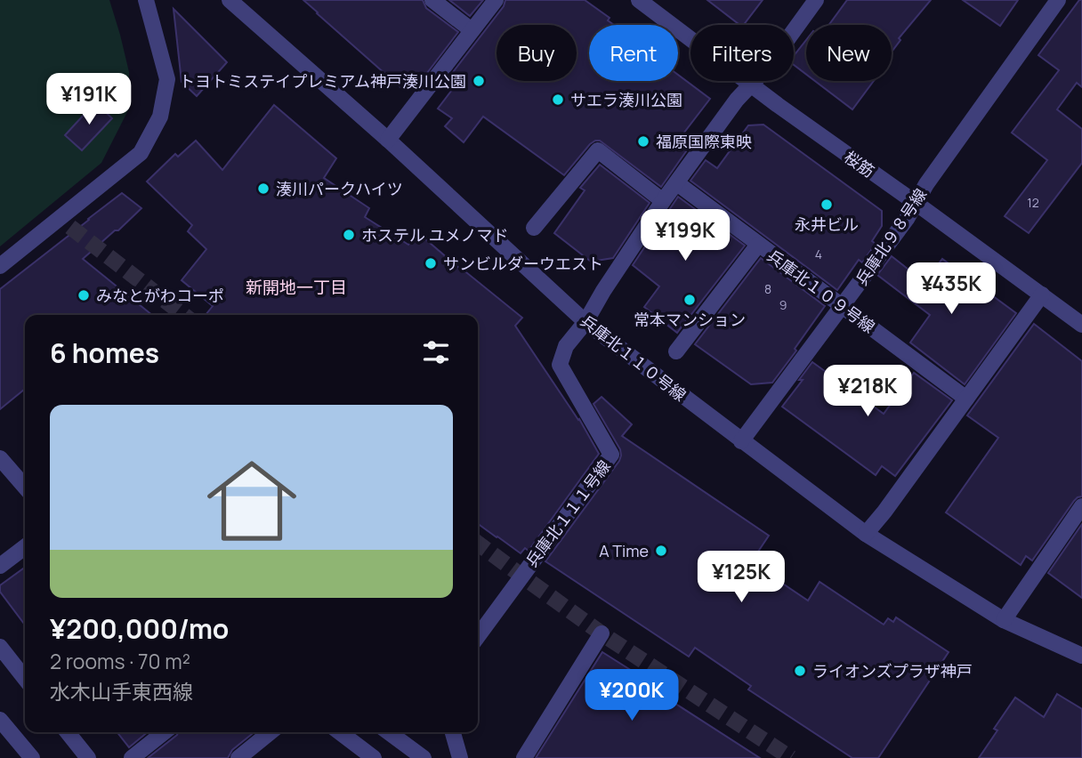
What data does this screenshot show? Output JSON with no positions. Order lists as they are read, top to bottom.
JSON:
{
  "streets": {
    "street": [
      "桜筋",
      "兵庫北９８号線",
      "兵庫北１０９号線",
      "兵庫北１１０号線",
      "兵庫北１１１号線"
    ]
  },
  "crossings": [
    ["桜筋", "兵庫北９８号線"],
    ["兵庫北９８号線", "兵庫北１０９号線"],
    ["兵庫北９８号線", "兵庫北１１０号線"],
    ["兵庫北１１０号線", "兵庫北１１１号線"]
  ],
  "districts": ["新開地一丁目"],
  "places": [
    "トヨトミステイプレミアム神戸湊川公園",
    "サエラ湊川公園",
    "福原国際東映",
    "湊川パークハイツ",
    "永井ビル",
    "ホステル ユメノマド",
    "サンビルダーウエスト",
    "みなとがわコーポ",
    "常本マンション",
    "A Time",
    "ライオンズプラザ神戸"
  ],
  "house_numbers": [
    "12",
    "4",
    "8",
    "9"
  ],
  "page": {
    "chip": [
      "Buy",
      "Rent",
      "Filters",
      "New"
    ],
    "price": [
      "¥191K",
      "¥199K",
      "¥435K",
      "¥218K",
      "¥125K",
      "¥200K"
    ],
    "heading": "6 homes",
    "list": [
      {
        "name": "¥200,000/mo",
        "note": "2 rooms · 70 m² · 水木山手東西線"
      }
    ]
  }
}
